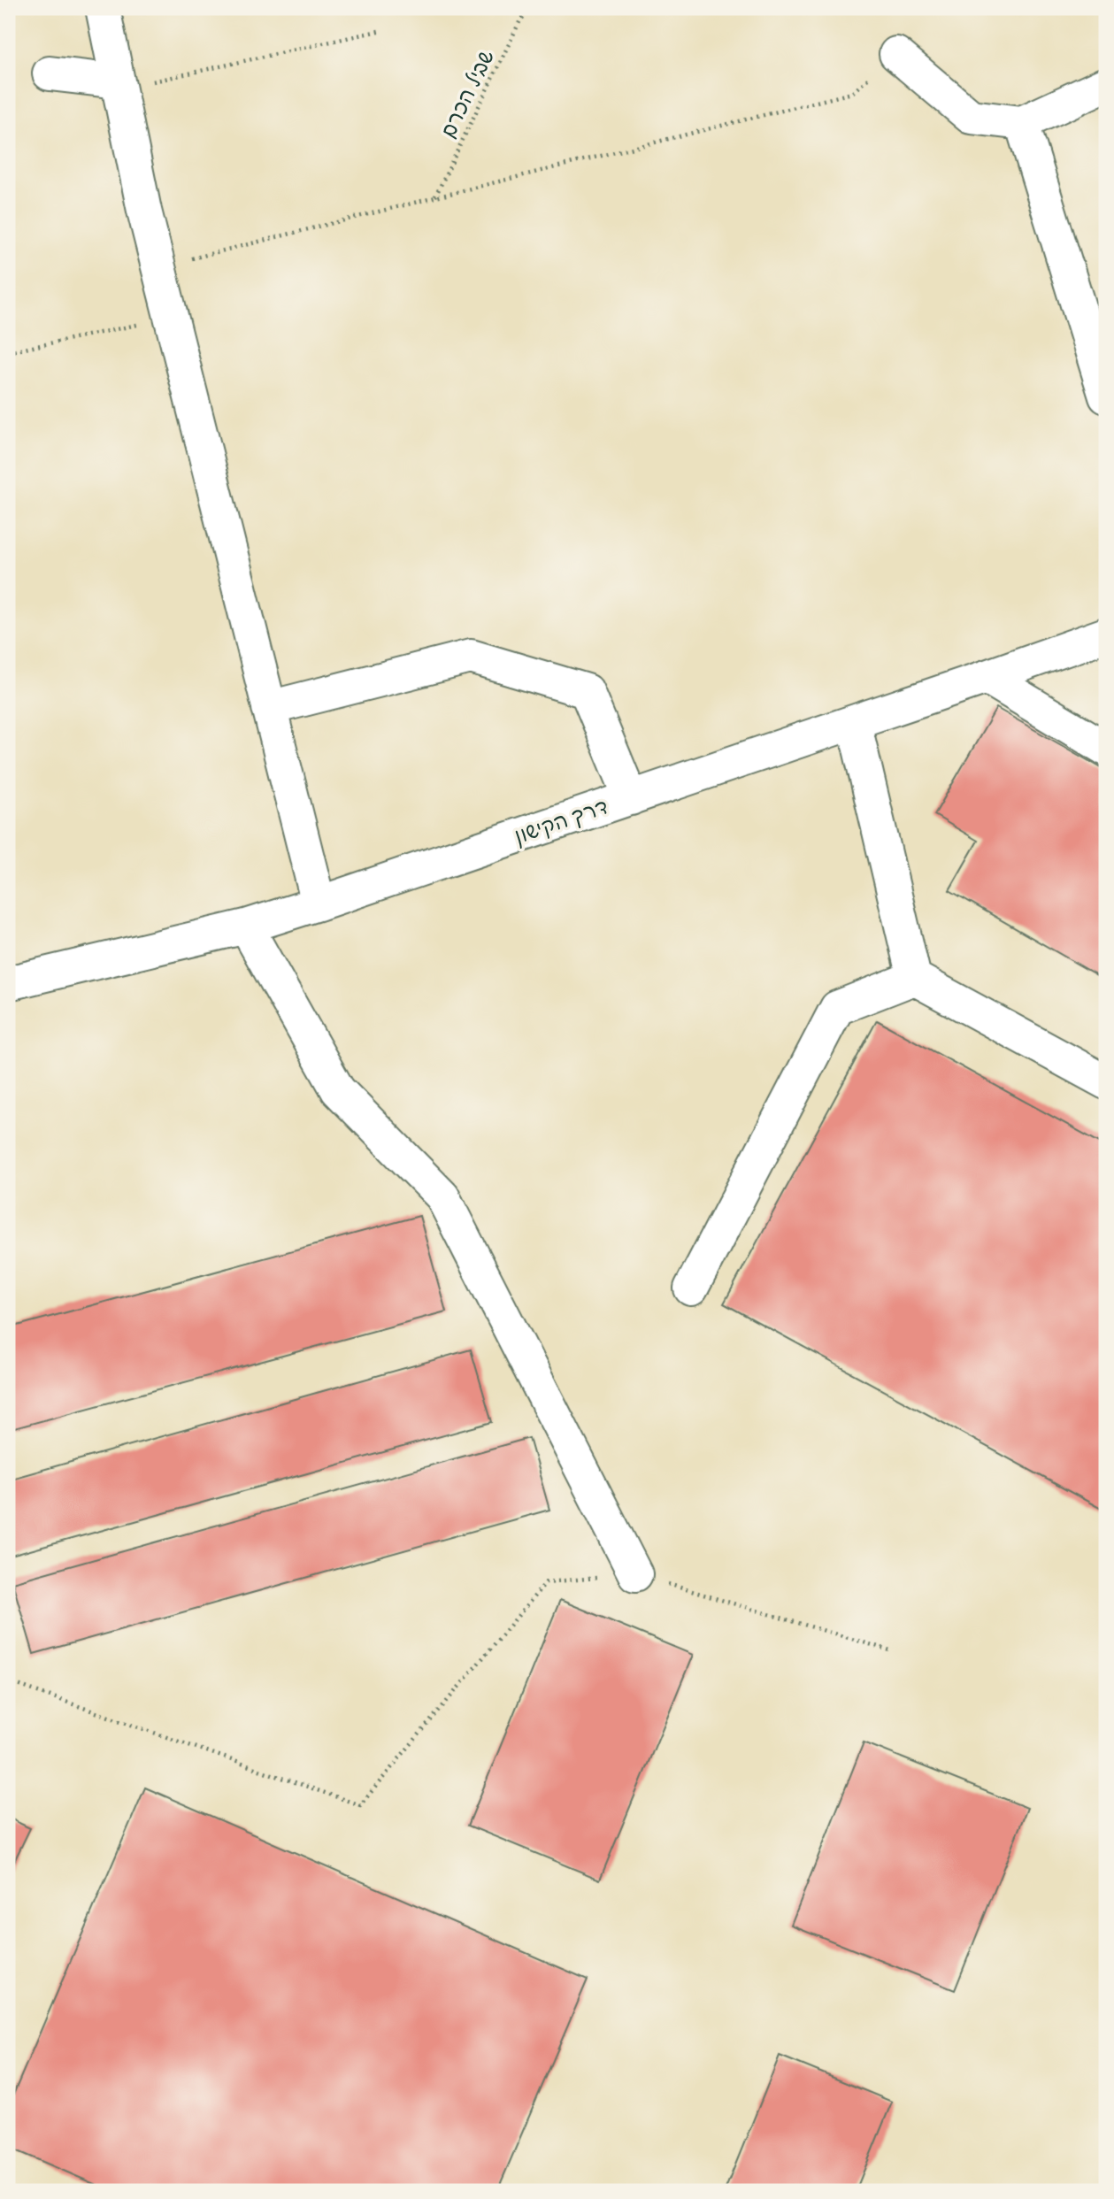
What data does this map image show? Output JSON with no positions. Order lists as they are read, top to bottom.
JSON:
{
  "streets": {
    "street": ["דרך הקישון"],
    "path": ["שביל הכרם"]
  }
}
